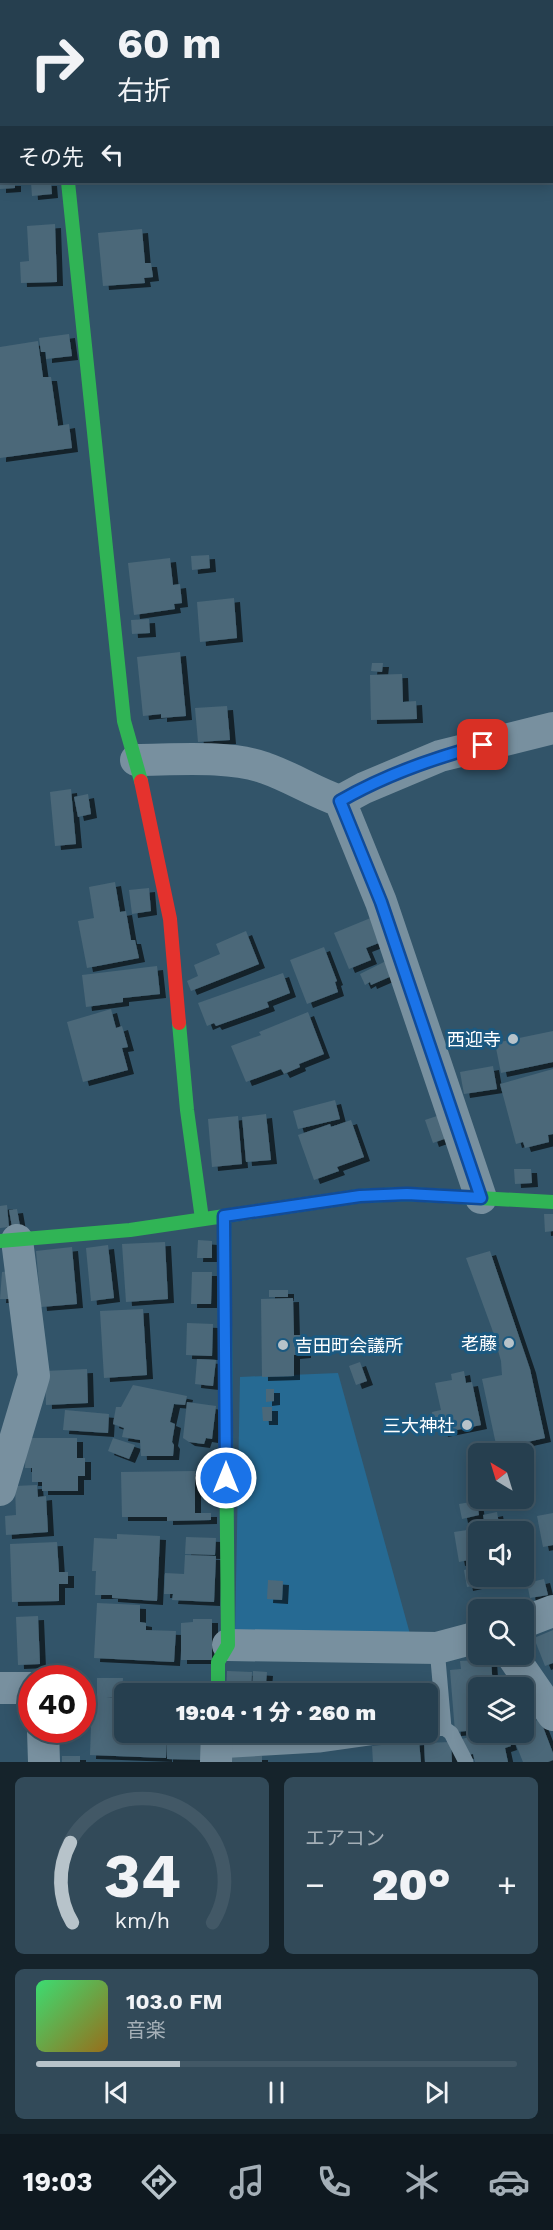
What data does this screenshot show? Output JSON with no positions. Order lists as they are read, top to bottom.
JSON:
{
  "places": [
    "西迎寺",
    "老藤",
    "吉田町会議所",
    "三大神社"
  ],
  "north": "top left",
  "page": {
    "turn": ["60 m", "右折"],
    "then": "その先",
    "limit": "40",
    "trip": "19:04 · 1 分 · 260 m",
    "tile": "エアコン",
    "heat": ["−", "20°", "+"],
    "song": ["103.0 FM", "音楽"],
    "tabs": "19:03",
    "gauge": ["34", "km/h"]
  }
}
